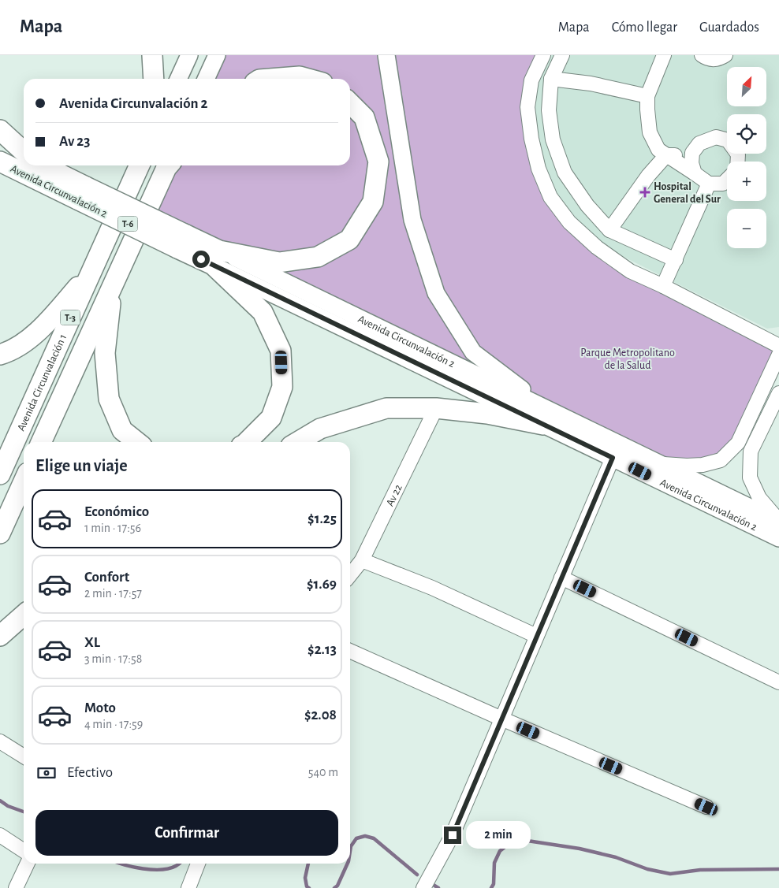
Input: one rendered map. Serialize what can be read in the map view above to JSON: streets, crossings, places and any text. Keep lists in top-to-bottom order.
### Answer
{
  "streets": {
    "highway": [
      "Avenida Circunvalación 2",
      "T-6",
      "T-3",
      "Avenida Circunvalación 1"
    ],
    "street": ["Av 22"]
  },
  "parks": ["Parque Metropolitano de la Salud"],
  "places": {
    "health": ["Hospital General del Sur"]
  },
  "north": "top right",
  "page": {
    "header": "Mapa",
    "nav": ["Mapa", "Cómo llegar", "Guardados"],
    "map_buttons": ["+", "−"],
    "banner": ["Avenida Circunvalación 2", "Av 23"],
    "heading": "Elige un viaje",
    "list": [
      {
        "name": "Económico",
        "note": "1 min · 17:56",
        "value": "$1.25"
      },
      {
        "name": "Confort",
        "note": "2 min · 17:57",
        "value": "$1.69"
      },
      {
        "name": "XL",
        "note": "3 min · 17:58",
        "value": "$2.13"
      },
      {
        "name": "Moto",
        "note": "4 min · 17:59",
        "value": "$2.08"
      }
    ],
    "pay": ["Efectivo", "540 m"],
    "buttons": "Confirmar",
    "bubble": "2 min"
  }
}
